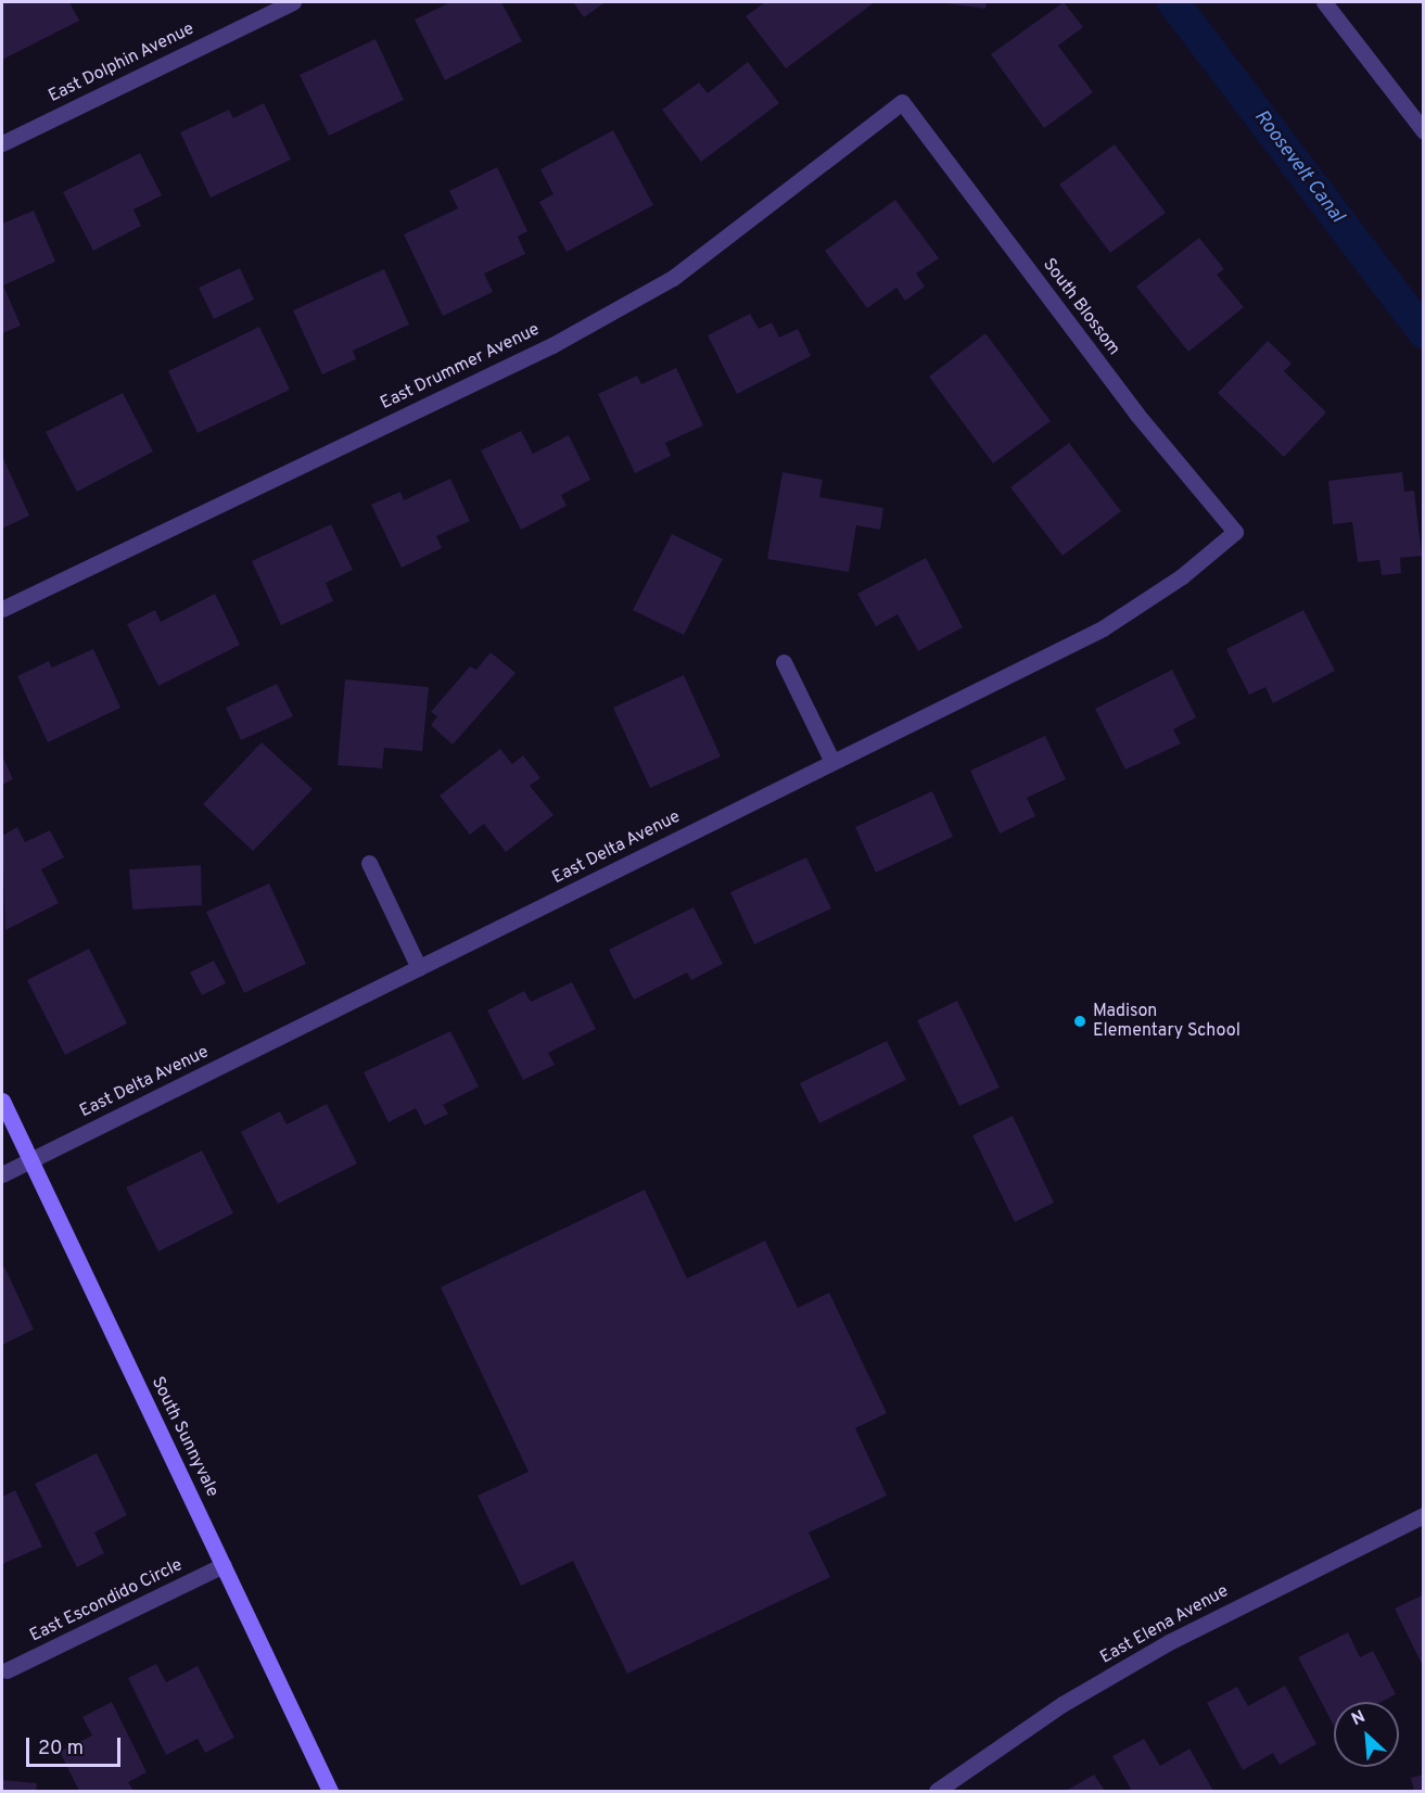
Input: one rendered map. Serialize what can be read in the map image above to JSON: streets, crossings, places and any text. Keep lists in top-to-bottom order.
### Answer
{
  "streets": {
    "street": [
      "East Dolphin Avenue",
      "South Blossom",
      "East Drummer Avenue",
      "East Delta Avenue",
      "South Sunnyvale",
      "East Escondido Circle",
      "East Elena Avenue"
    ]
  },
  "crossings": [
    ["South Blossom", "East Drummer Avenue"],
    ["South Blossom", "East Delta Avenue"],
    ["East Delta Avenue", "South Sunnyvale"],
    ["South Sunnyvale", "East Escondido Circle"]
  ],
  "water": ["Roosevelt Canal"],
  "places": ["Madison Elementary School"],
  "scale_bar": "20 m",
  "north": "top left"
}
